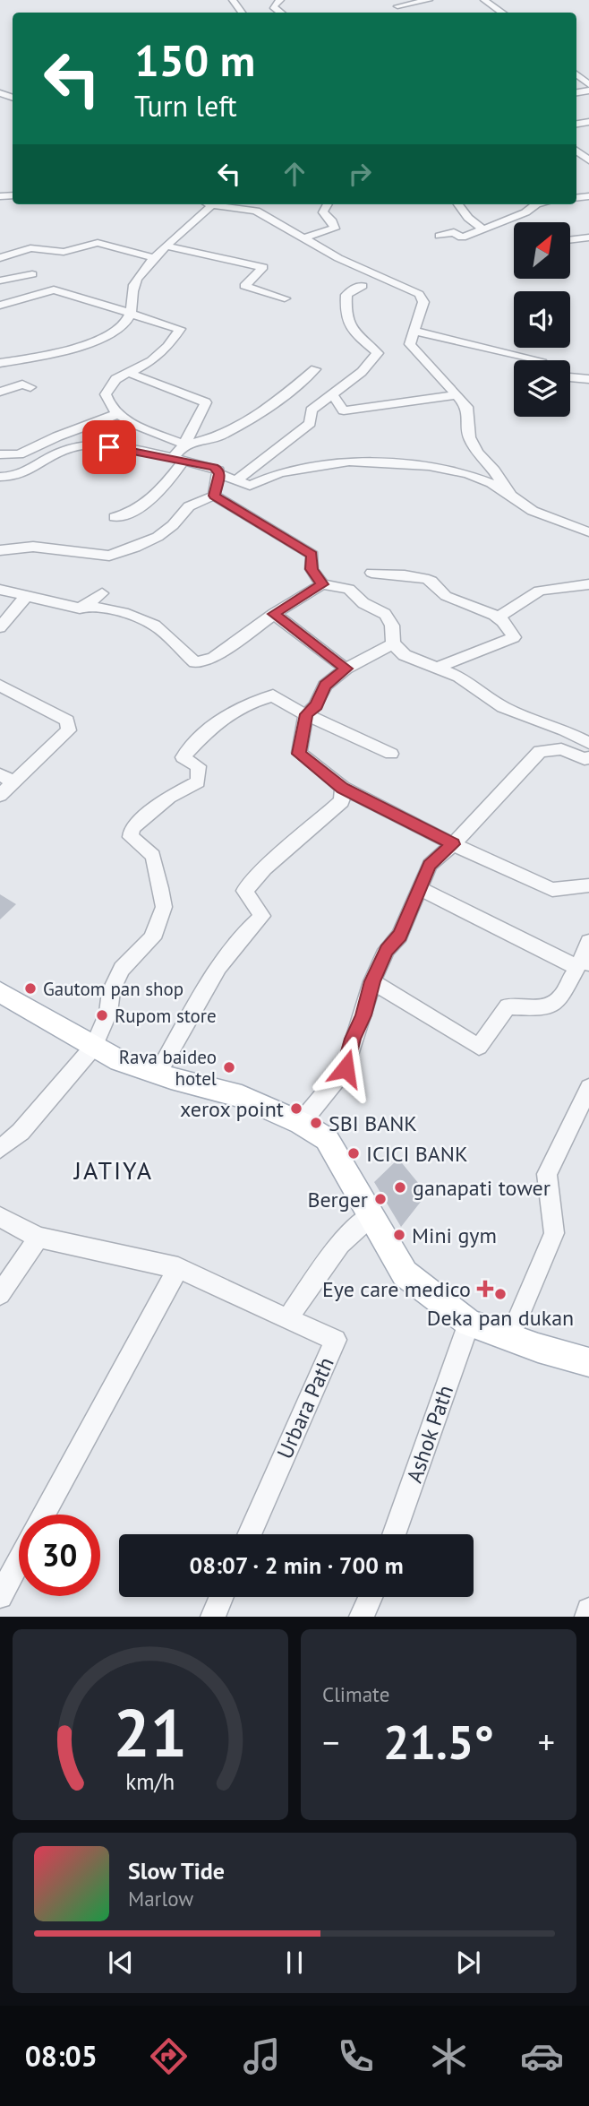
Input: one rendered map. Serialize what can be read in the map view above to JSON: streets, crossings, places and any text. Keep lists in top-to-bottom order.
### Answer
{
  "streets": {
    "street": ["Urbara Path", "Ashok Path"]
  },
  "districts": ["JATIYA"],
  "places": {
    "other": [
      "Gautom pan shop",
      "Rupom store",
      "Rava baideo hotel",
      "xerox point",
      "SBI BANK",
      "ICICI BANK",
      "ganapati tower",
      "Berger",
      "Mini gym",
      "Deka pan dukan"
    ],
    "health": ["Eye care medico"]
  },
  "north": "top right",
  "page": {
    "turn": ["150 m", "Turn left"],
    "limit": "30",
    "trip": "08:07 · 2 min · 700 m",
    "tile": "Climate",
    "heat": ["−", "21.5°", "+"],
    "song": ["Slow Tide", "Marlow"],
    "tabs": "08:05",
    "gauge": ["21", "km/h"]
  }
}
